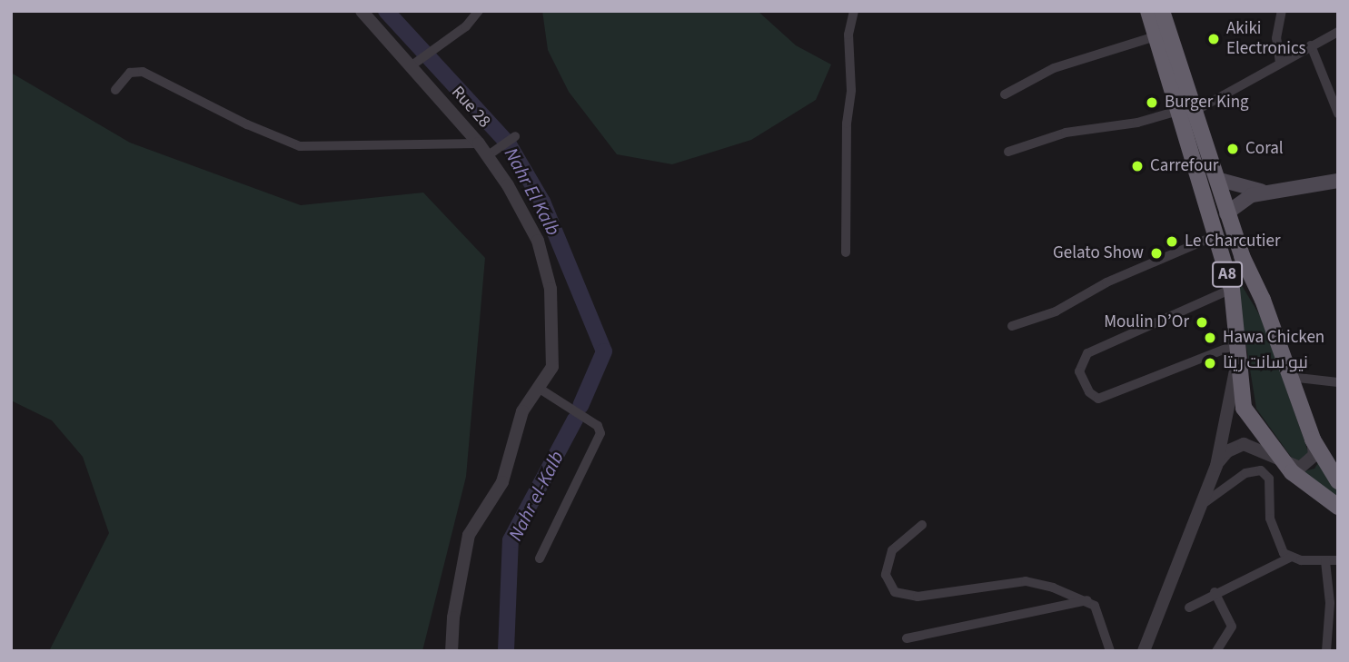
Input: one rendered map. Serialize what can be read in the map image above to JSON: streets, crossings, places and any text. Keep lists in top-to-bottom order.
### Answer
{
  "streets": {
    "highway": ["A8"],
    "street": ["Rue 28"]
  },
  "water": ["Nahr El Kalb", "Nahr el-Kalb"],
  "places": [
    "Akiki Electronics",
    "Burger King",
    "Coral",
    "Carrefour",
    "Le Charcutier",
    "Gelato Show",
    "Moulin D’Or",
    "Hawa Chicken",
    "نيو سانت ريتا"
  ]
}
